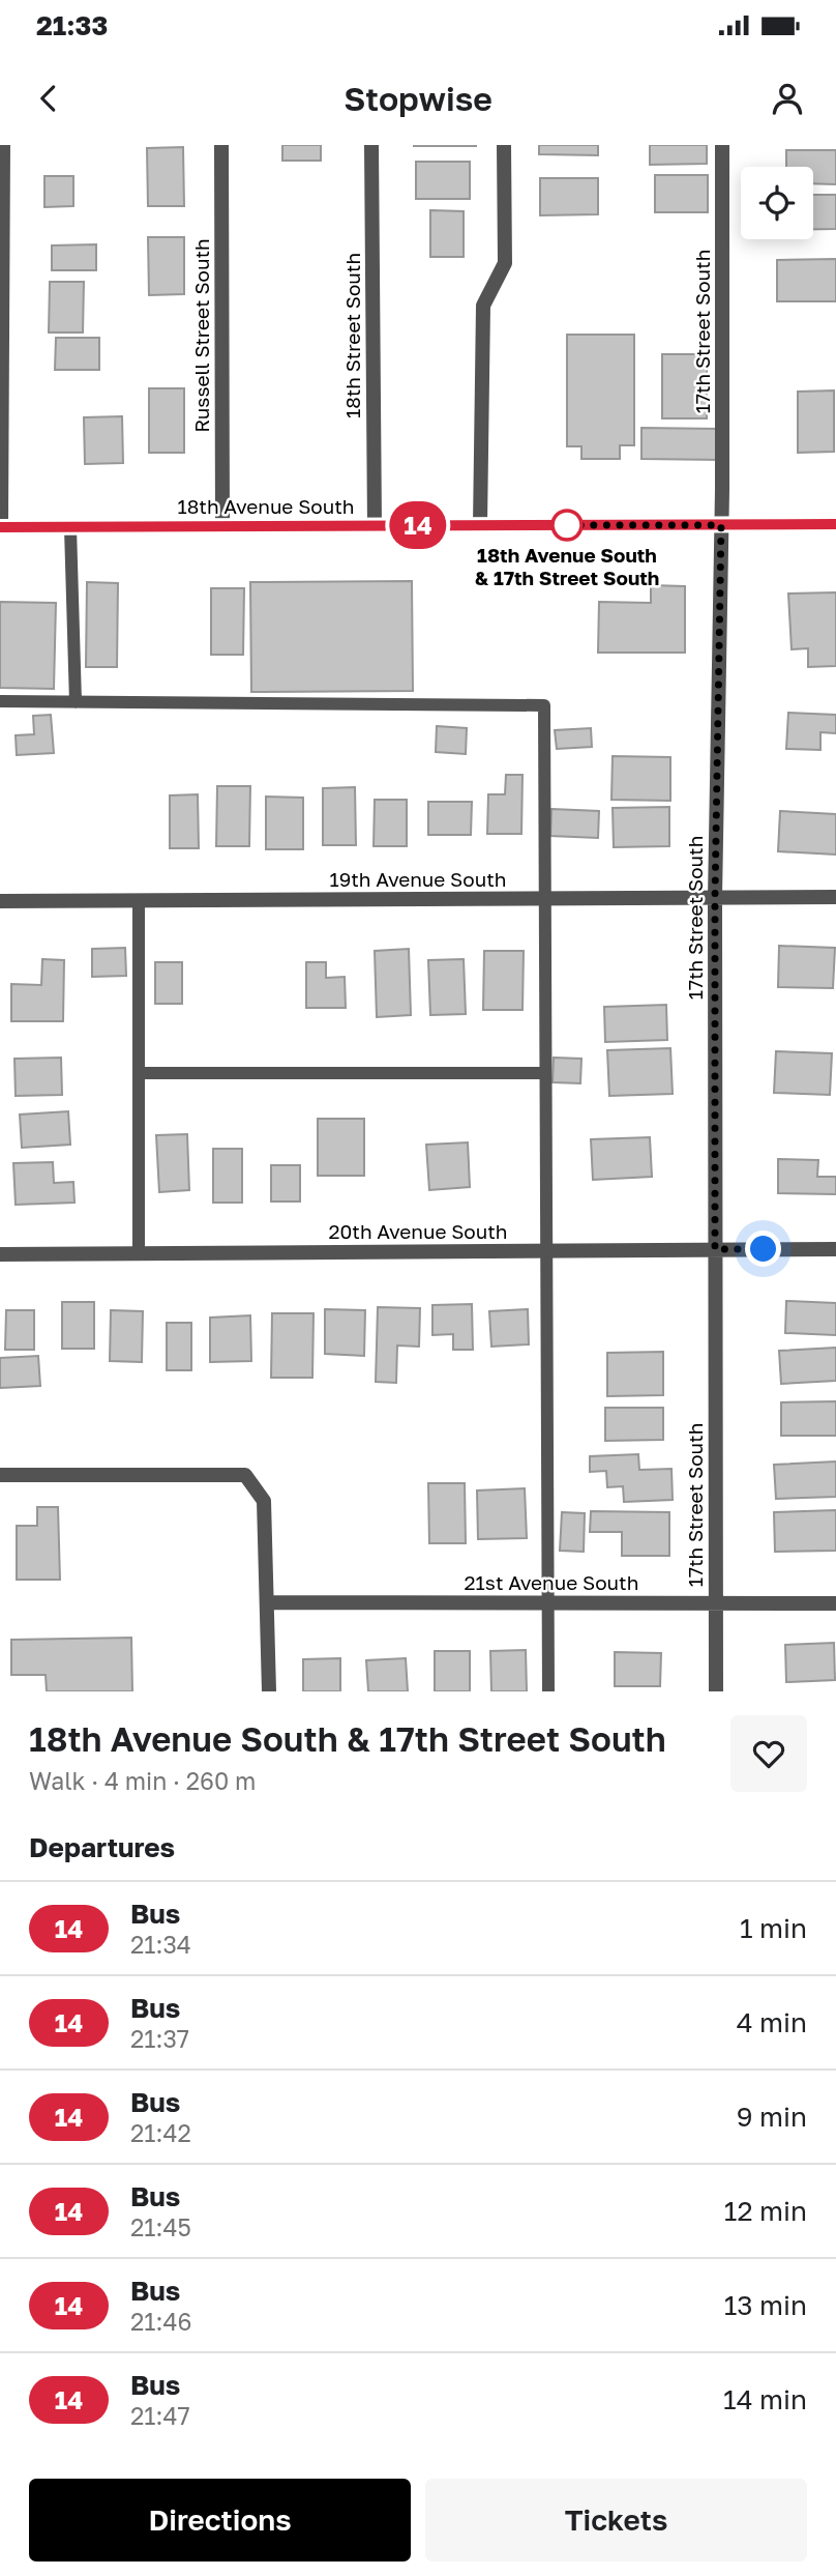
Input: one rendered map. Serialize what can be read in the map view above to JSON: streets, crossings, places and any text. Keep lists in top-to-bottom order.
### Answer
{
  "streets": {
    "street": [
      "17th Street South",
      "Russell Street South",
      "18th Street South",
      "18th Avenue South",
      "19th Avenue South",
      "20th Avenue South",
      "21st Avenue South"
    ]
  },
  "crossings": [
    ["17th Street South", "18th Avenue South"],
    ["17th Street South", "19th Avenue South"],
    ["17th Street South", "20th Avenue South"],
    ["17th Street South", "21st Avenue South"],
    ["Russell Street South", "18th Avenue South"],
    ["18th Street South", "18th Avenue South"]
  ],
  "places": ["18th Avenue South & 17th Street South"],
  "lines": ["bus line 14"],
  "page": {
    "status": "21:33",
    "header": "Stopwise",
    "on_map": "14",
    "heading": [
      ["18th Avenue South & 17th Street South", "Walk · 4 min · 260 m"],
      "Departures"
    ],
    "list": [
      {
        "mark": "14",
        "name": "Bus",
        "note": "21:34",
        "value": "1 min"
      },
      {
        "mark": "14",
        "name": "Bus",
        "note": "21:37",
        "value": "4 min"
      },
      {
        "mark": "14",
        "name": "Bus",
        "note": "21:42",
        "value": "9 min"
      },
      {
        "mark": "14",
        "name": "Bus",
        "note": "21:45",
        "value": "12 min"
      },
      {
        "mark": "14",
        "name": "Bus",
        "note": "21:46",
        "value": "13 min"
      },
      {
        "mark": "14",
        "name": "Bus",
        "note": "21:47",
        "value": "14 min"
      }
    ],
    "buttons": ["Directions", "Tickets"]
  }
}
